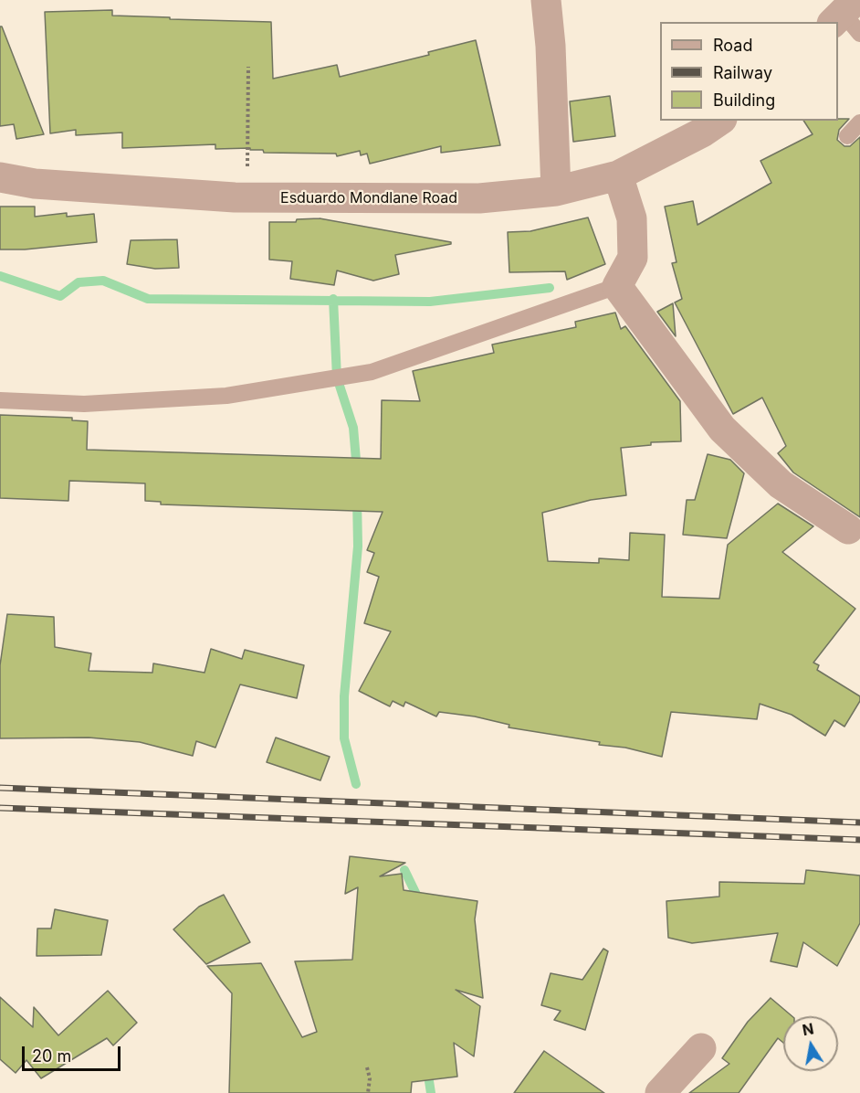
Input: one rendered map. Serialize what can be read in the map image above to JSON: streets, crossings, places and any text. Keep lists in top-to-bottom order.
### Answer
{
  "streets": {
    "street": ["Esduardo Mondlane Road"]
  },
  "legend": ["Road", "Railway", "Building"],
  "scale_bar": "20 m",
  "north": "top"
}
